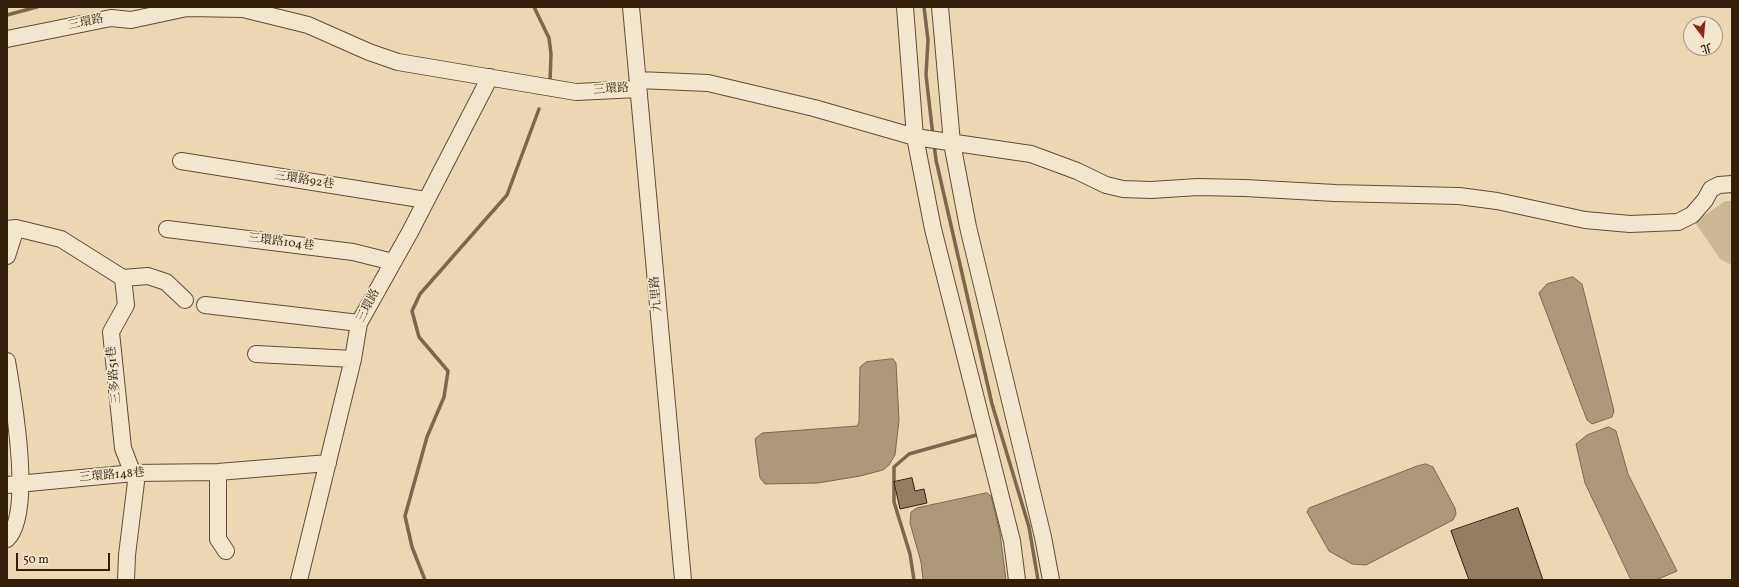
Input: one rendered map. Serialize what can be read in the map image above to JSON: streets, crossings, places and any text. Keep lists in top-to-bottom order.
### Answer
{
  "streets": {
    "street": [
      "三環路",
      "三環路92巷",
      "三環路104巷",
      "九里路",
      "三多路51巷",
      "三環路148巷"
    ]
  },
  "crossings": [
    ["三環路", "三環路92巷"],
    ["三環路", "三環路104巷"],
    ["三環路", "九里路"],
    ["三環路", "三環路148巷"],
    ["三多路51巷", "三環路148巷"]
  ],
  "scale_bar": "50 m",
  "north": "bottom"
}
